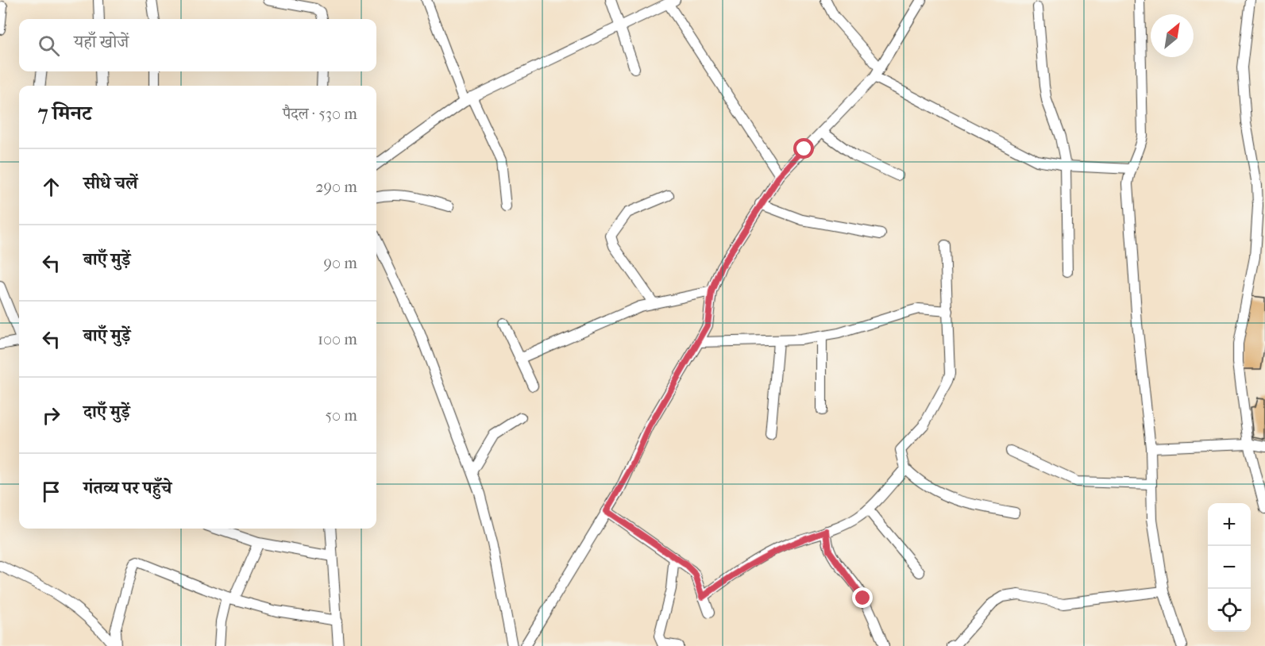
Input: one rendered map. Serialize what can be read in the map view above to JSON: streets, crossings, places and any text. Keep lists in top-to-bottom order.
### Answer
{
  "north": "top right",
  "page": {
    "search": "यहाँ खोजें",
    "heading": ["7 मिनट", "पैदल · 530 m"],
    "list": [
      ["सीधे चलें", "290 m"],
      ["बाएँ मुड़ें", "90 m"],
      ["बाएँ मुड़ें", "100 m"],
      ["दाएँ मुड़ें", "50 m"],
      "गंतव्य पर पहुँचे"
    ],
    "map_buttons": ["+", "−"]
  }
}
